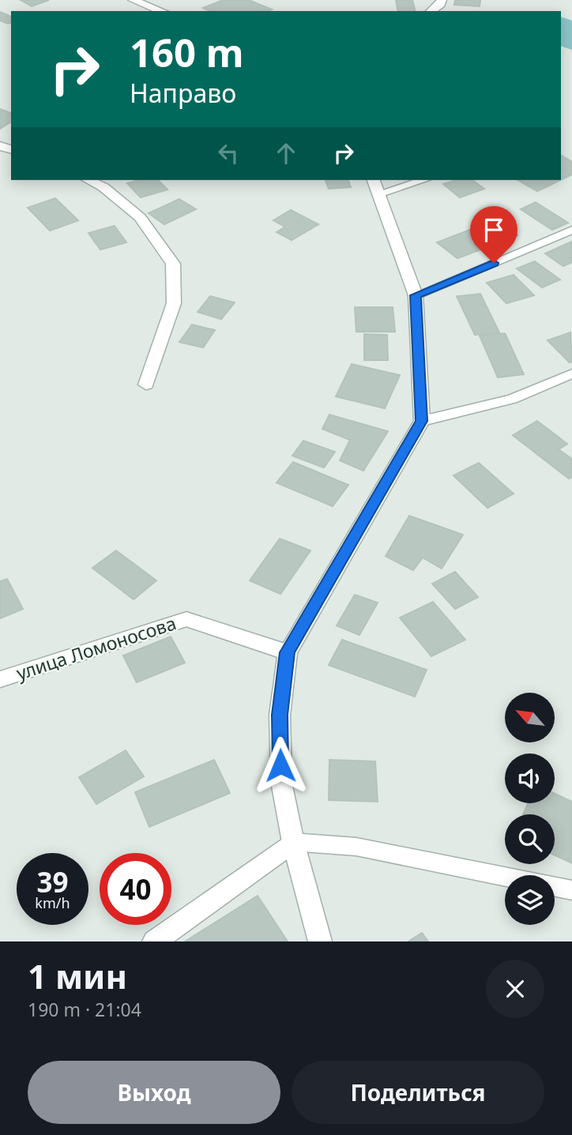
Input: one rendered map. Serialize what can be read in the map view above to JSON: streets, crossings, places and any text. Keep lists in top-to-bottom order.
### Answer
{
  "streets": {
    "street": ["улица Ломоносова"]
  },
  "north": "top left",
  "page": {
    "turn": ["160 m", "Направо"],
    "speed": "39 km/h",
    "limit": "40",
    "heading": ["1 мин", "190 m · 21:04"],
    "buttons": ["Выход", "Поделиться"]
  }
}
